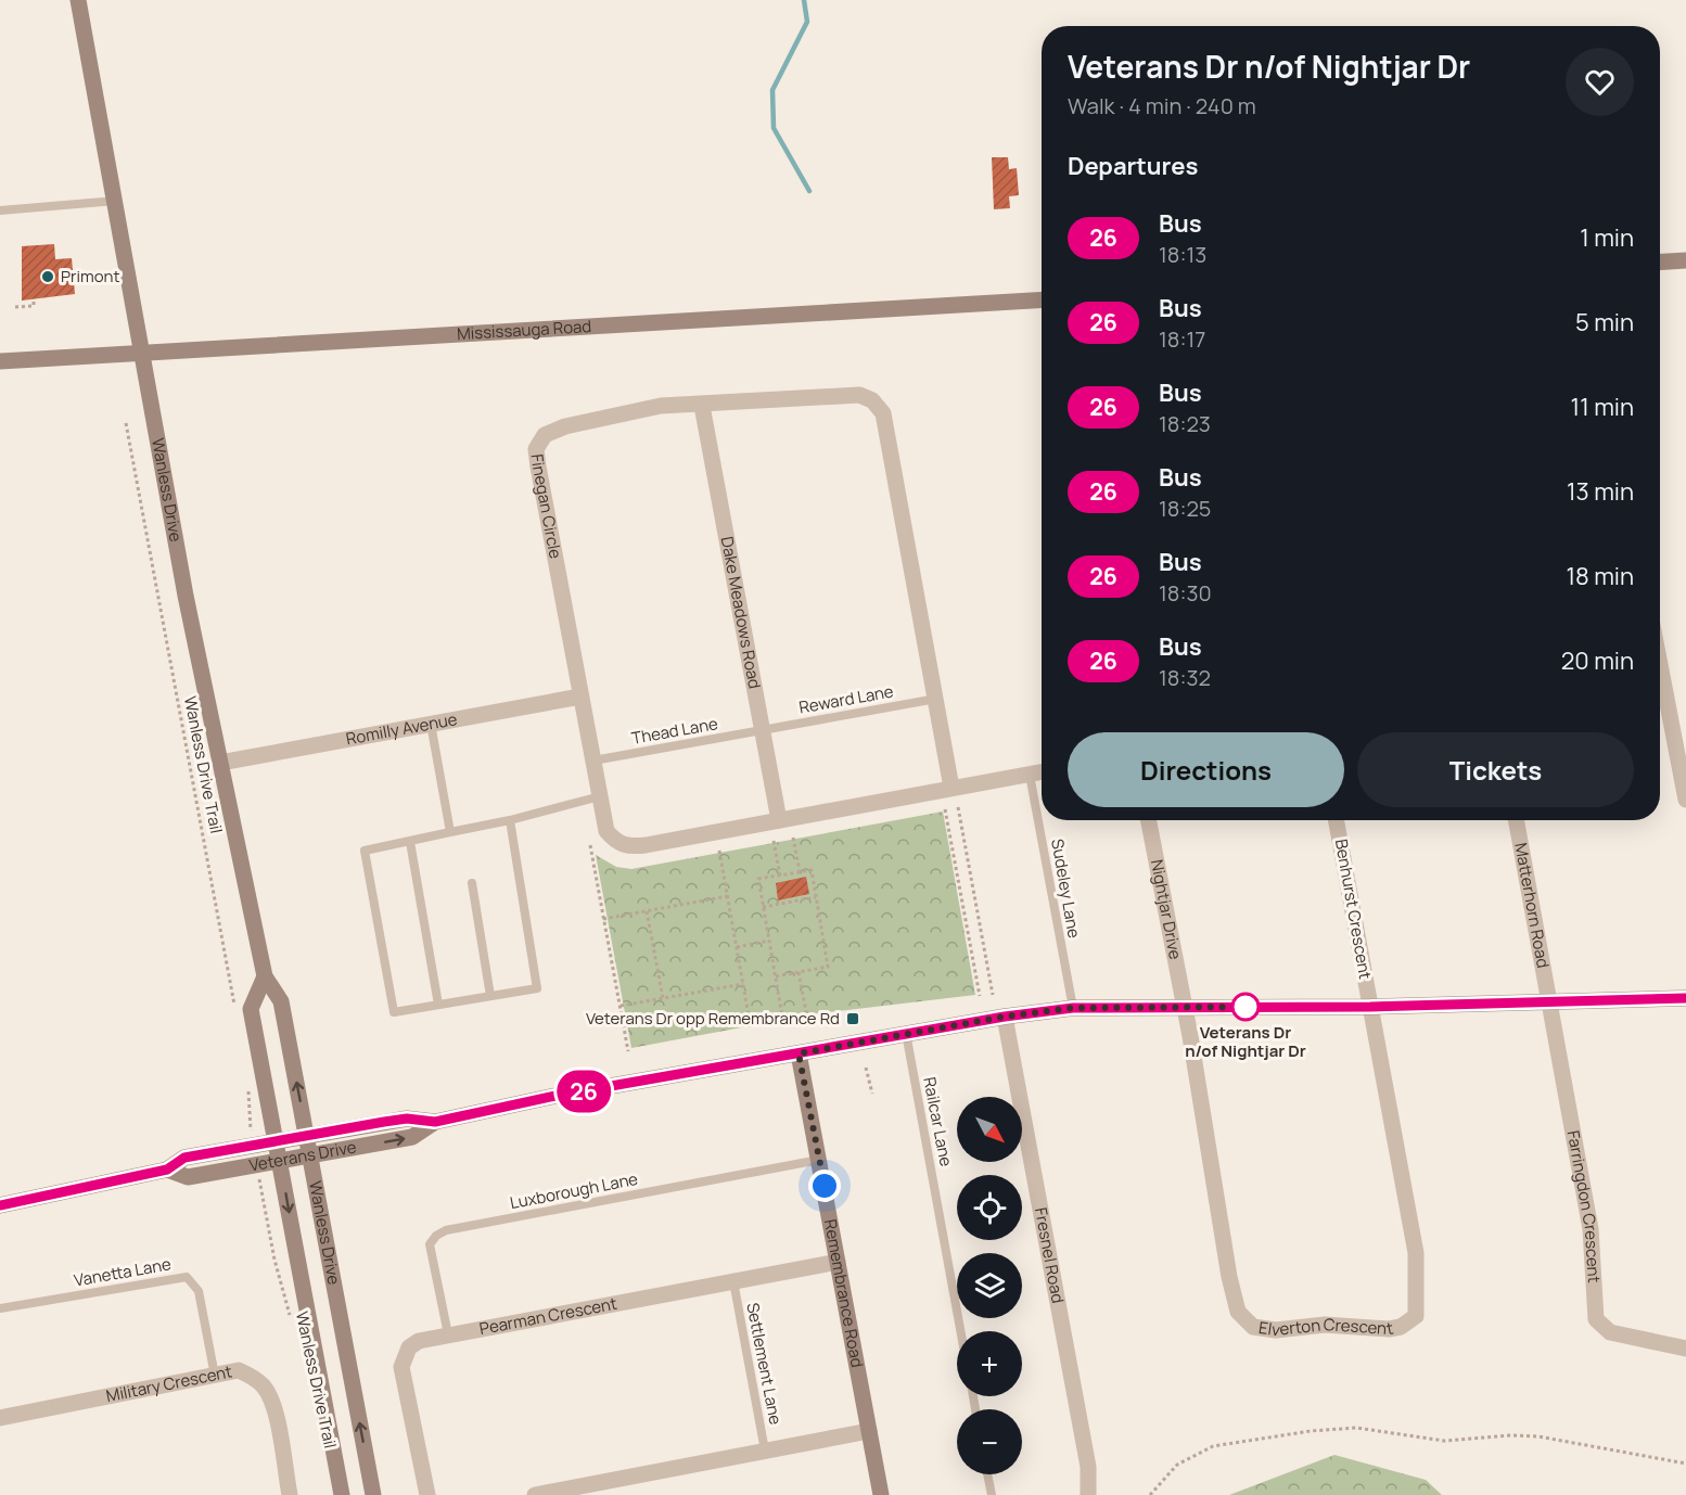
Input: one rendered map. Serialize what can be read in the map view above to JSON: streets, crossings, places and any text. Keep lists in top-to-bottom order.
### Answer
{
  "streets": {
    "street": [
      "Mississauga Road",
      "Wanless Drive",
      "Finegan Circle",
      "Dake Meadows Road",
      "Romilly Avenue",
      "Matterhorn Road",
      "Nightjar Drive",
      "Benhurst Crescent",
      "Veterans Drive",
      "Farringdon Crescent",
      "Fresnel Road",
      "Remembrance Road",
      "Pearman Crescent",
      "Elverton Crescent",
      "Military Crescent"
    ],
    "lane": [
      "Reward Lane",
      "Thead Lane",
      "Sudeley Lane",
      "Railcar Lane",
      "Luxborough Lane",
      "Vanetta Lane",
      "Settlement Lane"
    ],
    "path": ["Wanless Drive Trail"]
  },
  "crossings": [
    ["Mississauga Road", "Wanless Drive"],
    ["Wanless Drive", "Romilly Avenue"],
    ["Wanless Drive", "Veterans Drive"],
    ["Finegan Circle", "Dake Meadows Road"],
    ["Finegan Circle", "Reward Lane"],
    ["Finegan Circle", "Romilly Avenue"],
    ["Finegan Circle", "Thead Lane"],
    ["Finegan Circle", "Sudeley Lane"],
    ["Dake Meadows Road", "Reward Lane"],
    ["Dake Meadows Road", "Thead Lane"],
    ["Reward Lane", "Thead Lane"],
    ["Sudeley Lane", "Veterans Drive"],
    ["Matterhorn Road", "Veterans Drive"],
    ["Matterhorn Road", "Farringdon Crescent"],
    ["Nightjar Drive", "Veterans Drive"],
    ["Nightjar Drive", "Elverton Crescent"],
    ["Benhurst Crescent", "Veterans Drive"],
    ["Benhurst Crescent", "Elverton Crescent"],
    ["Railcar Lane", "Veterans Drive"],
    ["Veterans Drive", "Farringdon Crescent"],
    ["Veterans Drive", "Fresnel Road"],
    ["Veterans Drive", "Remembrance Road"],
    ["Veterans Drive", "Elverton Crescent"],
    ["Luxborough Lane", "Remembrance Road"],
    ["Luxborough Lane", "Pearman Crescent"],
    ["Vanetta Lane", "Military Crescent"],
    ["Remembrance Road", "Pearman Crescent"],
    ["Pearman Crescent", "Settlement Lane"]
  ],
  "places": {
    "other": ["Primont", "Veterans Dr n/of Nightjar Dr"],
    "transit": ["Veterans Dr opp Remembrance Rd"]
  },
  "lines": ["bus line 26"],
  "north": "bottom right",
  "page": {
    "on_map": "26",
    "heading": [
      ["Veterans Dr n/of Nightjar Dr", "Walk · 4 min · 240 m"],
      "Departures"
    ],
    "list": [
      {
        "mark": "26",
        "name": "Bus",
        "note": "18:13",
        "value": "1 min"
      },
      {
        "mark": "26",
        "name": "Bus",
        "note": "18:17",
        "value": "5 min"
      },
      {
        "mark": "26",
        "name": "Bus",
        "note": "18:23",
        "value": "11 min"
      },
      {
        "mark": "26",
        "name": "Bus",
        "note": "18:25",
        "value": "13 min"
      },
      {
        "mark": "26",
        "name": "Bus",
        "note": "18:30",
        "value": "18 min"
      },
      {
        "mark": "26",
        "name": "Bus",
        "note": "18:32",
        "value": "20 min"
      }
    ],
    "buttons": ["Directions", "Tickets"],
    "map_buttons": ["+", "−"]
  }
}
